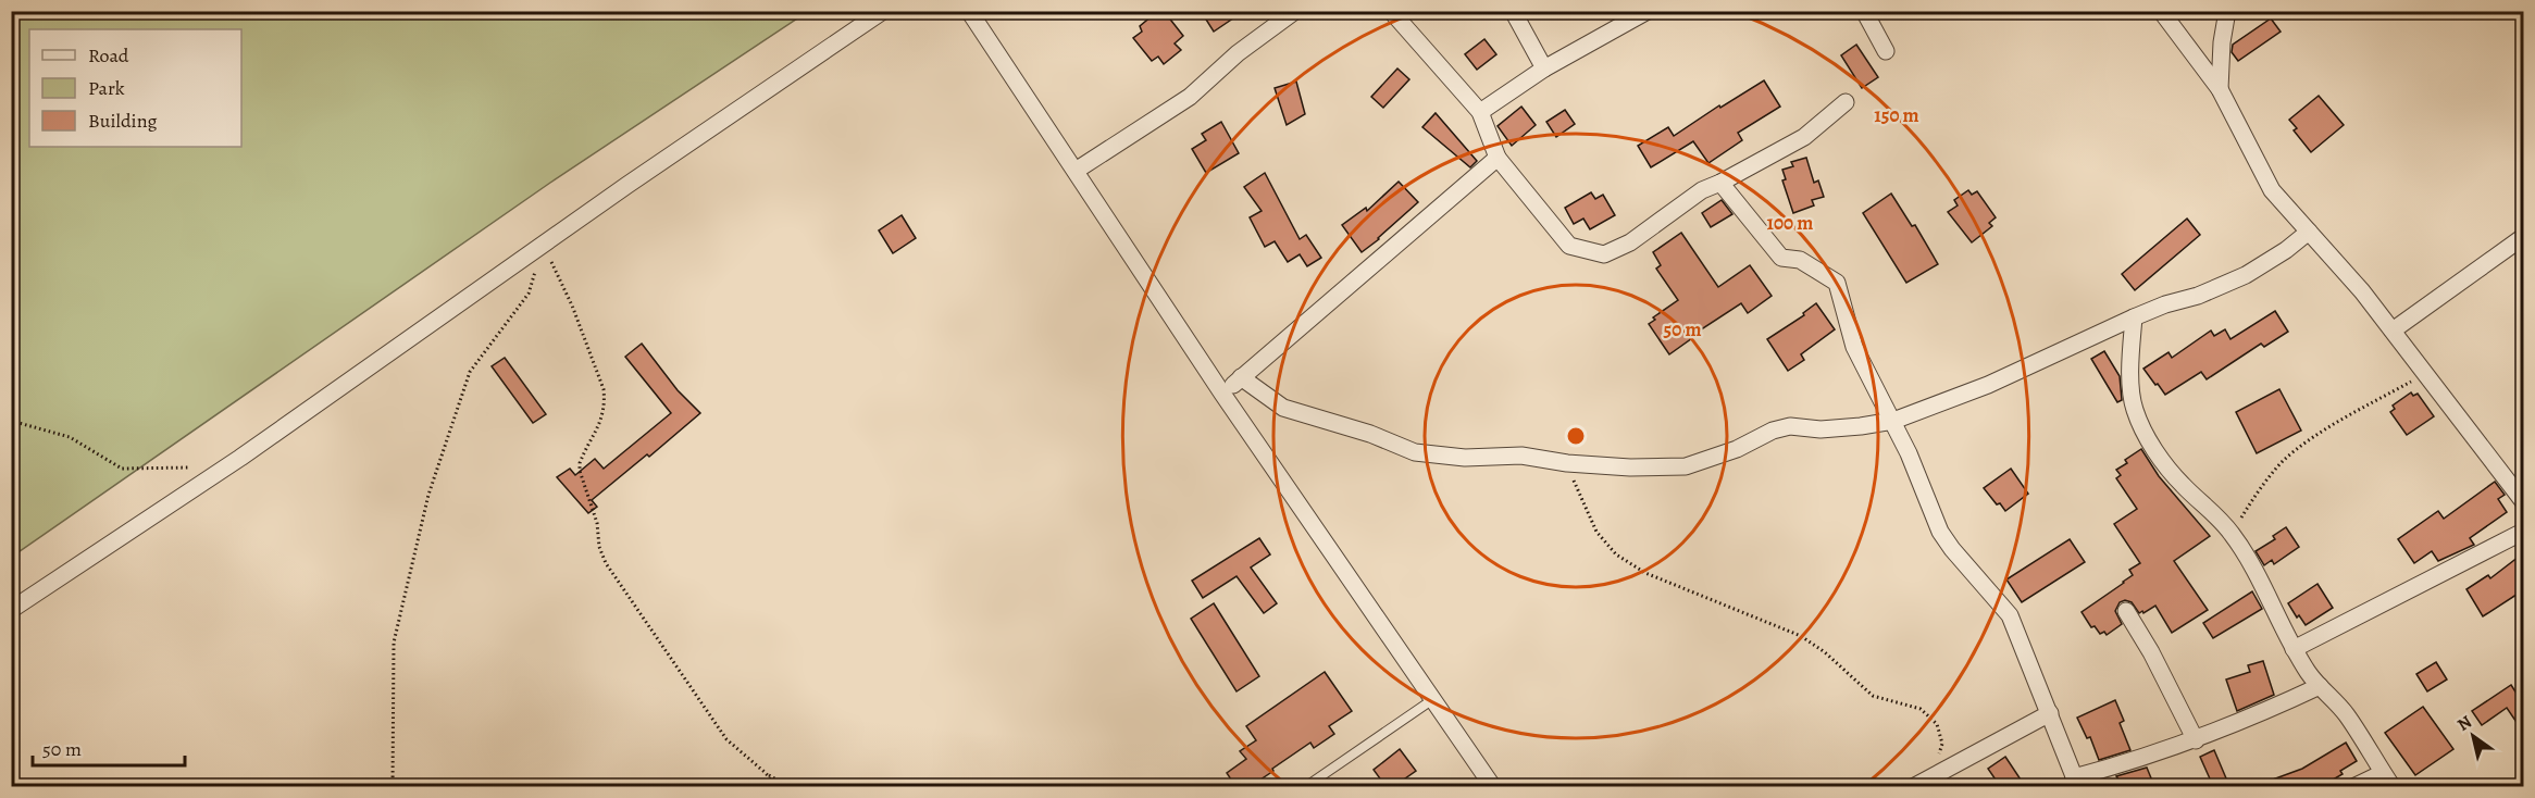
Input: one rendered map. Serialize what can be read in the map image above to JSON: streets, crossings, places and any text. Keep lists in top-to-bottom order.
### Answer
{
  "legend": ["Road", "Park", "Building"],
  "scale_bar": "50 m",
  "north": "top left",
  "rings": ["150 m", "100 m", "50 m"]
}
